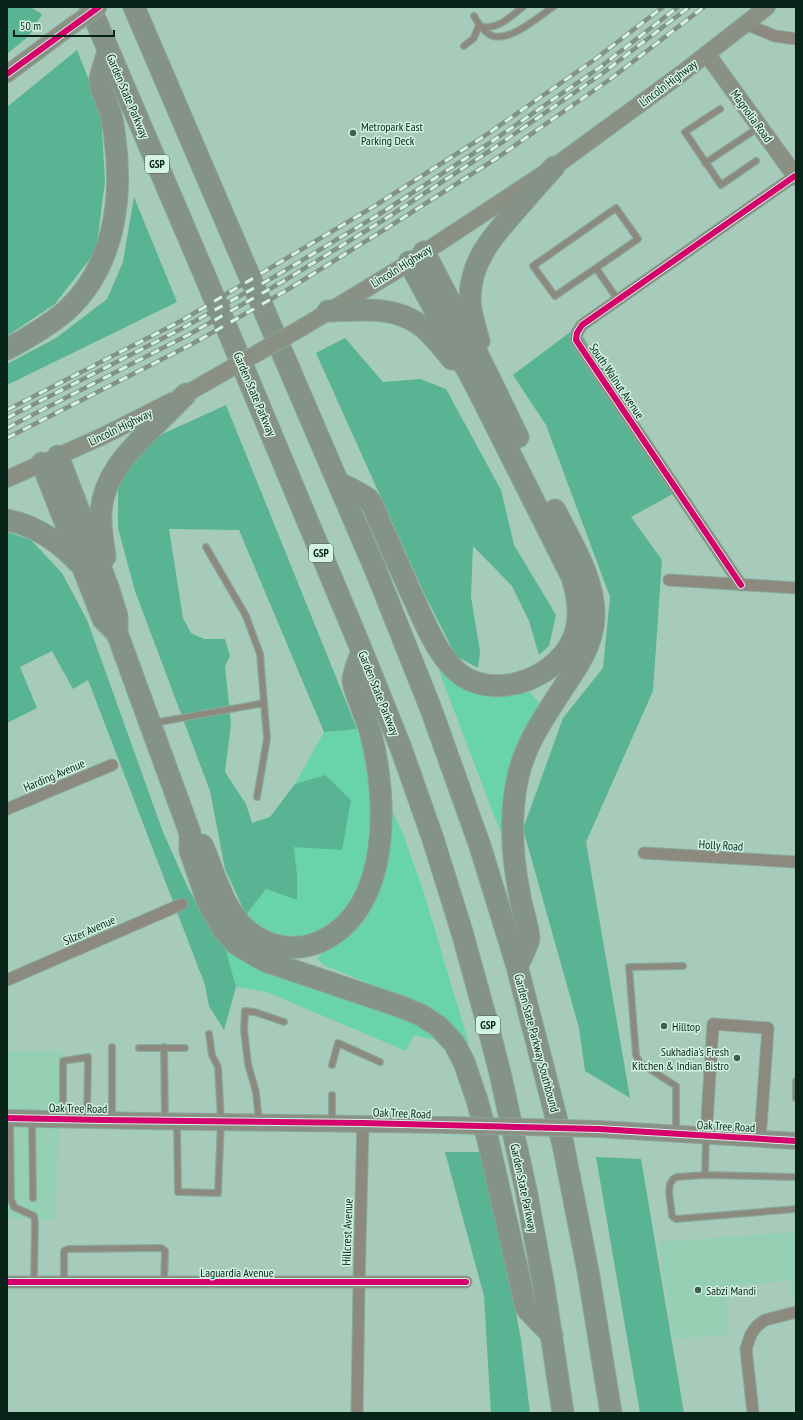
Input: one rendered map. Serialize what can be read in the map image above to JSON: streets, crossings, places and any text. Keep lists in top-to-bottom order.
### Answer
{
  "streets": {
    "highway": ["Garden State Parkway", "GSP", "Garden State Parkway Southbound"],
    "street": [
      "Lincoln Highway",
      "Magnolia Road",
      "South Walnut Avenue",
      "Harding Avenue",
      "Holly Road",
      "Silzer Avenue",
      "Oak Tree Road",
      "Hillcrest Avenue",
      "Laguardia Avenue"
    ]
  },
  "crossings": [
    ["Lincoln Highway", "Magnolia Road"],
    ["Magnolia Road", "South Walnut Avenue"],
    ["Oak Tree Road", "Hillcrest Avenue"],
    ["Hillcrest Avenue", "Laguardia Avenue"]
  ],
  "places": [
    "Metropark East Parking Deck",
    "Hilltop",
    "Sukhadia's Fresh Kitchen & Indian Bistro",
    "Sabzi Mandi"
  ],
  "scale_bar": "50 m"
}
